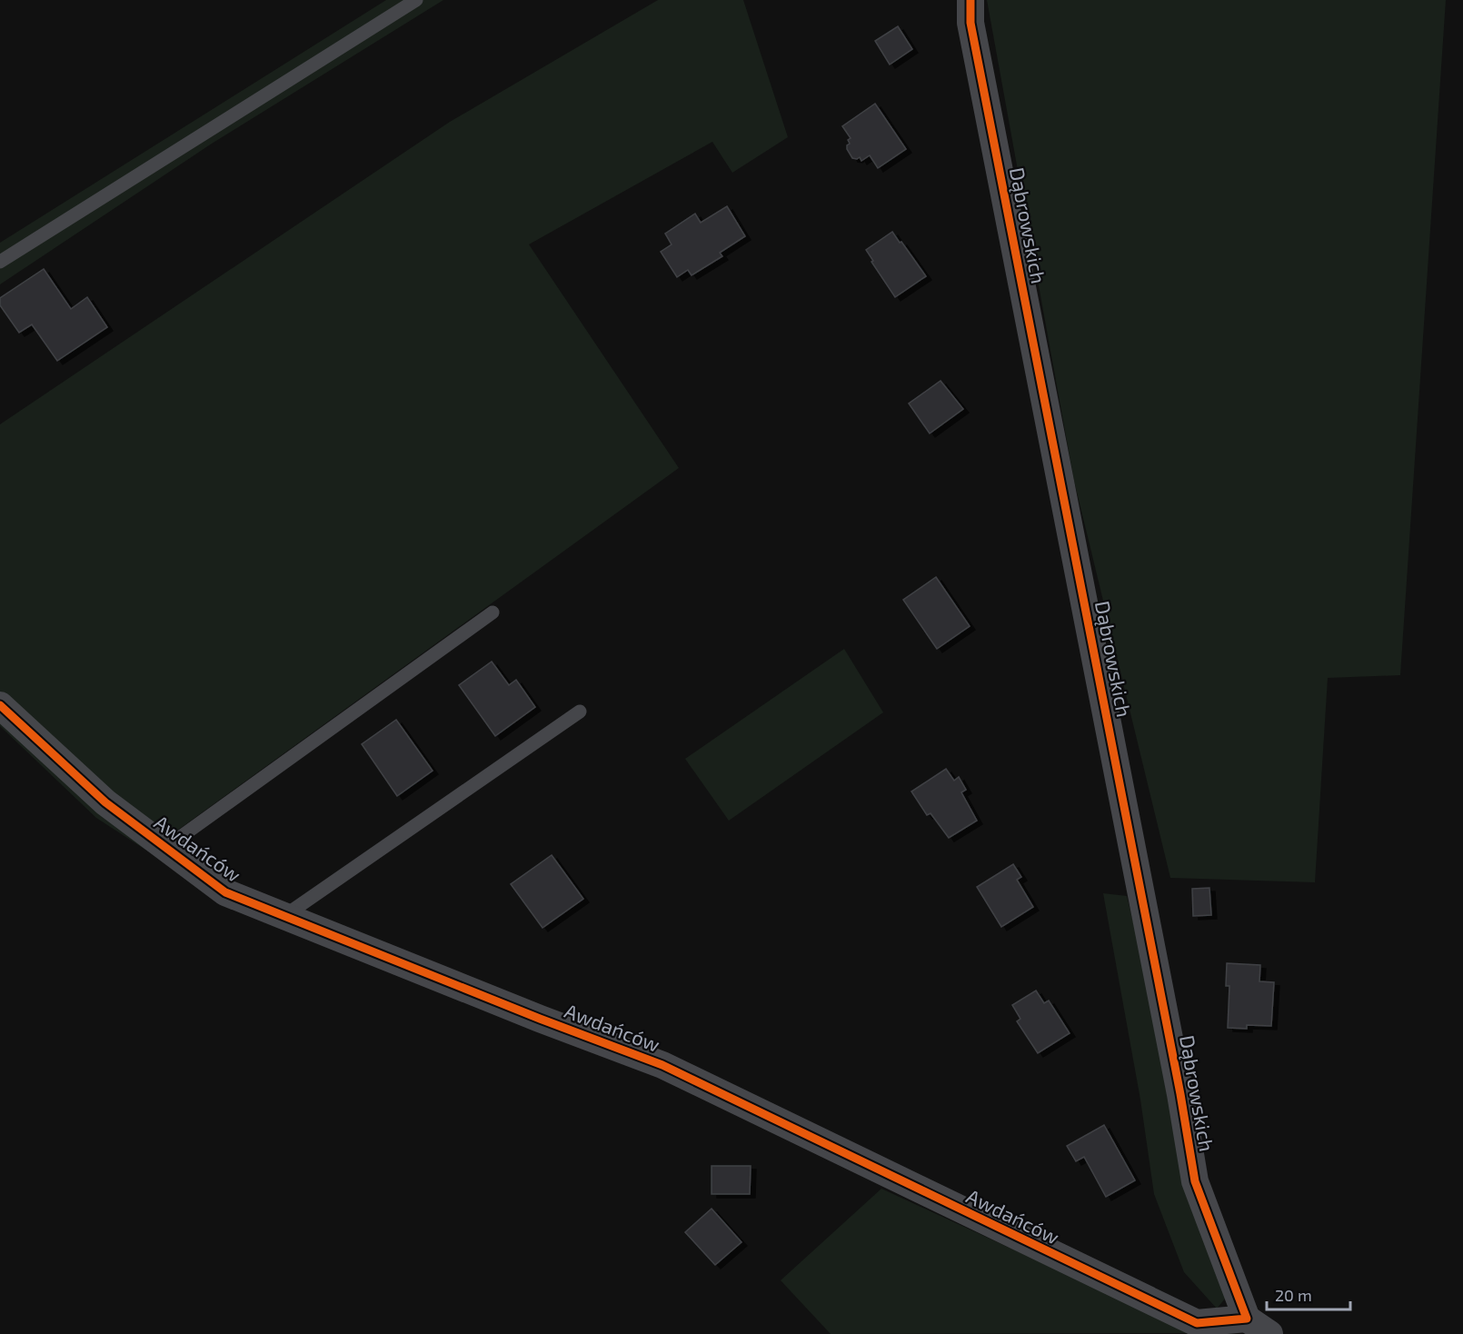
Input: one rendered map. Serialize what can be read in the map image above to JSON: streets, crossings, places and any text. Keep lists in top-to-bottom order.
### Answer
{
  "streets": {
    "street": ["Dąbrowskich", "Awdańców"]
  },
  "crossings": [
    ["Dąbrowskich", "Awdańców"]
  ],
  "scale_bar": "20 m"
}
